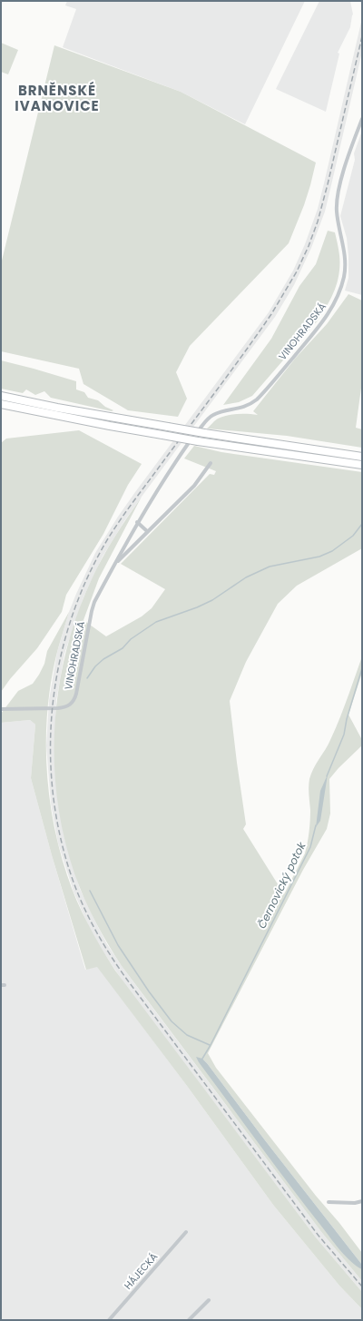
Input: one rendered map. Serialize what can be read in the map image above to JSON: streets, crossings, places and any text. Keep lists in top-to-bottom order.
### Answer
{
  "streets": {
    "street": ["VINOHRADSKÁ", "HÁJECKÁ"]
  },
  "districts": ["BRNĚNSKÉ IVANOVICE"],
  "water": ["Černovický potok"]
}
